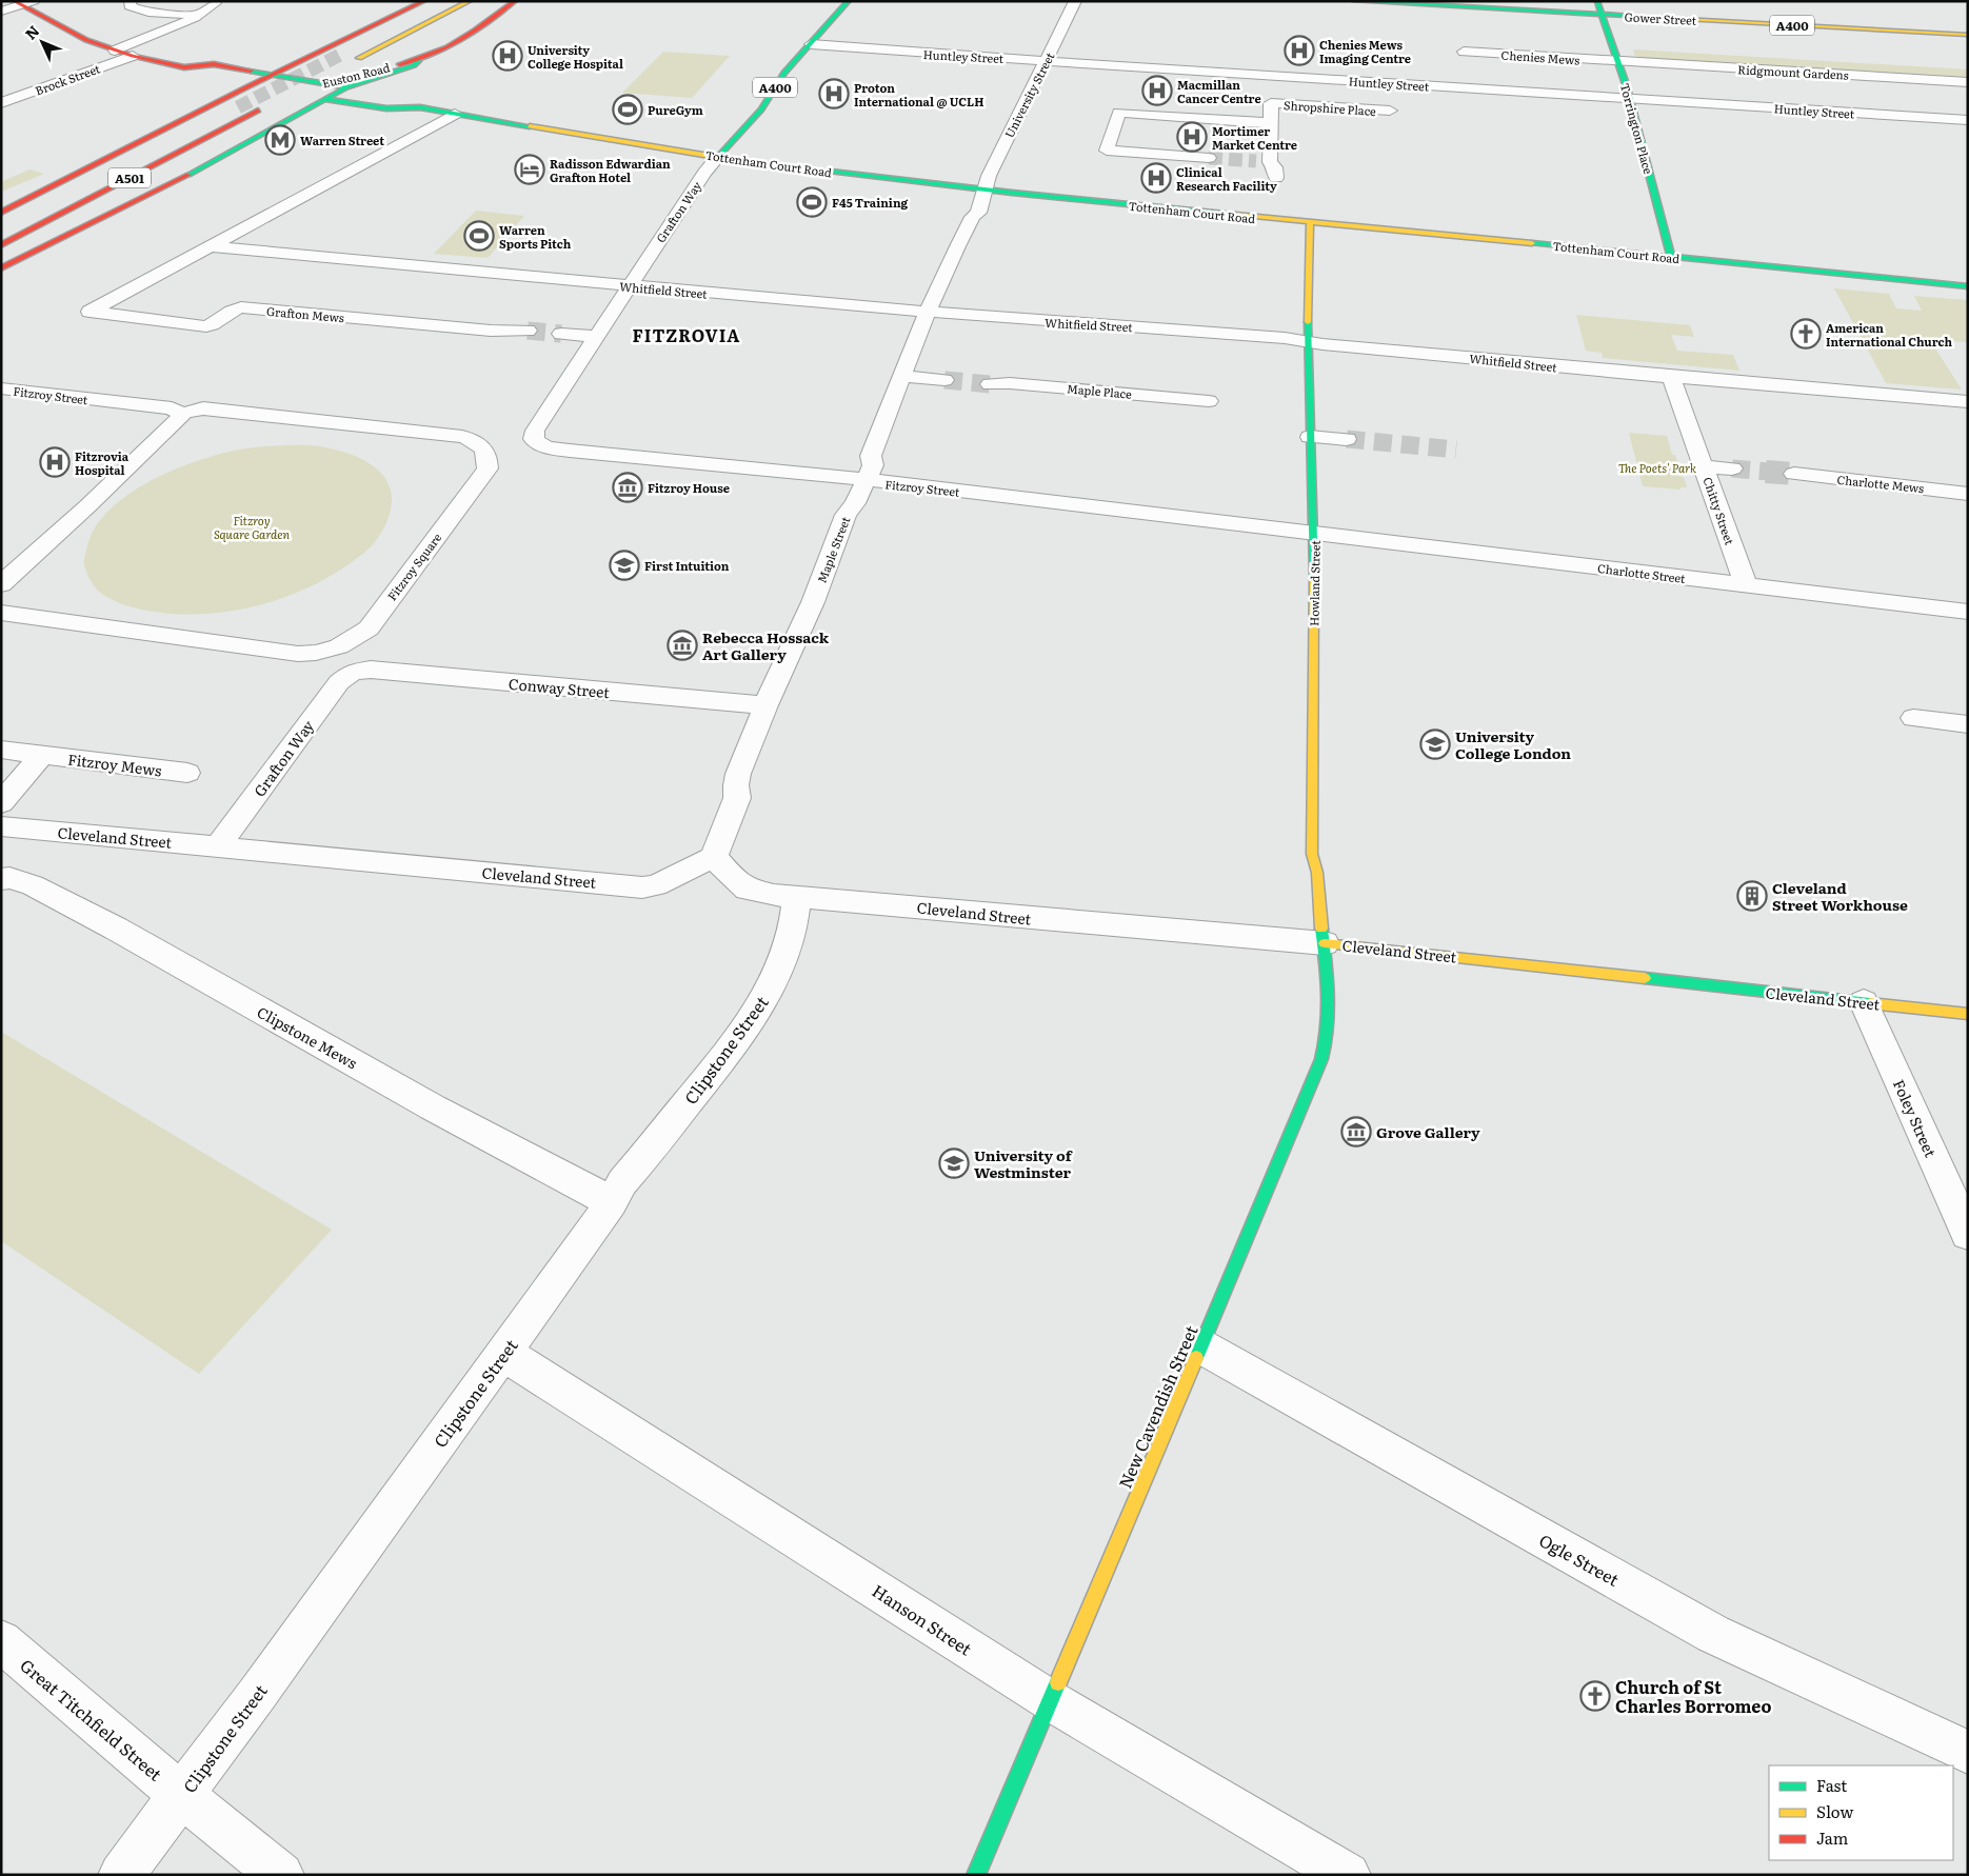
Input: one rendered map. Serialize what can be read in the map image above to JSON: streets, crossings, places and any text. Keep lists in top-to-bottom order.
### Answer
{
  "streets": {
    "main road": [
      "Gower Street",
      "A400",
      "Euston Road",
      "Torrington Place",
      "Tottenham Court Road",
      "A501",
      "Grafton Way",
      "Howland Street",
      "Cleveland Street",
      "New Cavendish Street"
    ],
    "street": [
      "Huntley Street",
      "Chenies Mews",
      "Ridgmount Gardens",
      "Brock Street",
      "University Street",
      "Shropshire Place",
      "Whitfield Street",
      "Grafton Mews",
      "Maple Place",
      "Fitzroy Street",
      "Charlotte Mews",
      "Chitty Street",
      "Maple Street",
      "Fitzroy Square",
      "Charlotte Street",
      "Conway Street",
      "Fitzroy Mews",
      "Clipstone Mews",
      "Clipstone Street",
      "Foley Street",
      "Ogle Street",
      "Hanson Street",
      "Great Titchfield Street"
    ]
  },
  "crossings": [
    ["Gower Street", "Torrington Place"],
    ["Huntley Street", "University Street"],
    ["Huntley Street", "Torrington Place"],
    ["Huntley Street", "Grafton Way"],
    ["Chenies Mews", "Ridgmount Gardens"],
    ["Chenies Mews", "Torrington Place"],
    ["Ridgmount Gardens", "Torrington Place"],
    ["Euston Road", "Tottenham Court Road"],
    ["Euston Road", "A501"],
    ["University Street", "Tottenham Court Road"],
    ["University Street", "Maple Street"],
    ["Torrington Place", "Tottenham Court Road"],
    ["Tottenham Court Road", "A501"],
    ["Tottenham Court Road", "Grafton Way"],
    ["Tottenham Court Road", "Maple Street"],
    ["Tottenham Court Road", "Howland Street"],
    ["Grafton Way", "Whitfield Street"],
    ["Grafton Way", "Fitzroy Street"],
    ["Grafton Way", "Conway Street"],
    ["Grafton Way", "Cleveland Street"],
    ["Whitfield Street", "Grafton Mews"],
    ["Whitfield Street", "Chitty Street"],
    ["Whitfield Street", "Maple Street"],
    ["Whitfield Street", "Howland Street"],
    ["Fitzroy Street", "Maple Street"],
    ["Fitzroy Street", "Fitzroy Square"],
    ["Fitzroy Street", "Charlotte Street"],
    ["Fitzroy Street", "Howland Street"],
    ["Chitty Street", "Charlotte Street"],
    ["Maple Street", "Conway Street"],
    ["Maple Street", "Cleveland Street"],
    ["Charlotte Street", "Howland Street"],
    ["Howland Street", "Cleveland Street"],
    ["Howland Street", "New Cavendish Street"],
    ["Cleveland Street", "Clipstone Street"],
    ["Cleveland Street", "Foley Street"],
    ["Cleveland Street", "New Cavendish Street"],
    ["Clipstone Mews", "Clipstone Street"],
    ["Clipstone Street", "Hanson Street"],
    ["Clipstone Street", "Great Titchfield Street"],
    ["New Cavendish Street", "Ogle Street"],
    ["New Cavendish Street", "Hanson Street"]
  ],
  "districts": ["FITZROVIA"],
  "parks": ["The Poets' Park", "Fitzroy Square Garden"],
  "places": {
    "hospital": [
      "Chenies Mews Imaging Centre",
      "University College Hospital",
      "Macmillan Cancer Centre",
      "Proton International @ UCLH",
      "Mortimer Market Centre",
      "Clinical Research Facility",
      "Fitzrovia Hospital"
    ],
    "sports": ["PureGym", "F45 Training", "Warren Sports Pitch"],
    "metro station": ["Warren Street"],
    "hotel": ["Radisson Edwardian Grafton Hotel"],
    "church": ["American International Church", "Church of St Charles Borromeo"],
    "museum": ["Fitzroy House", "Rebecca Hossack Art Gallery", "Grove Gallery"],
    "school or university": ["First Intuition", "University College London", "University of Westminster"],
    "building": ["Cleveland Street Workhouse"]
  },
  "legend": ["Fast", "Slow", "Jam"],
  "north": "top left"
}
